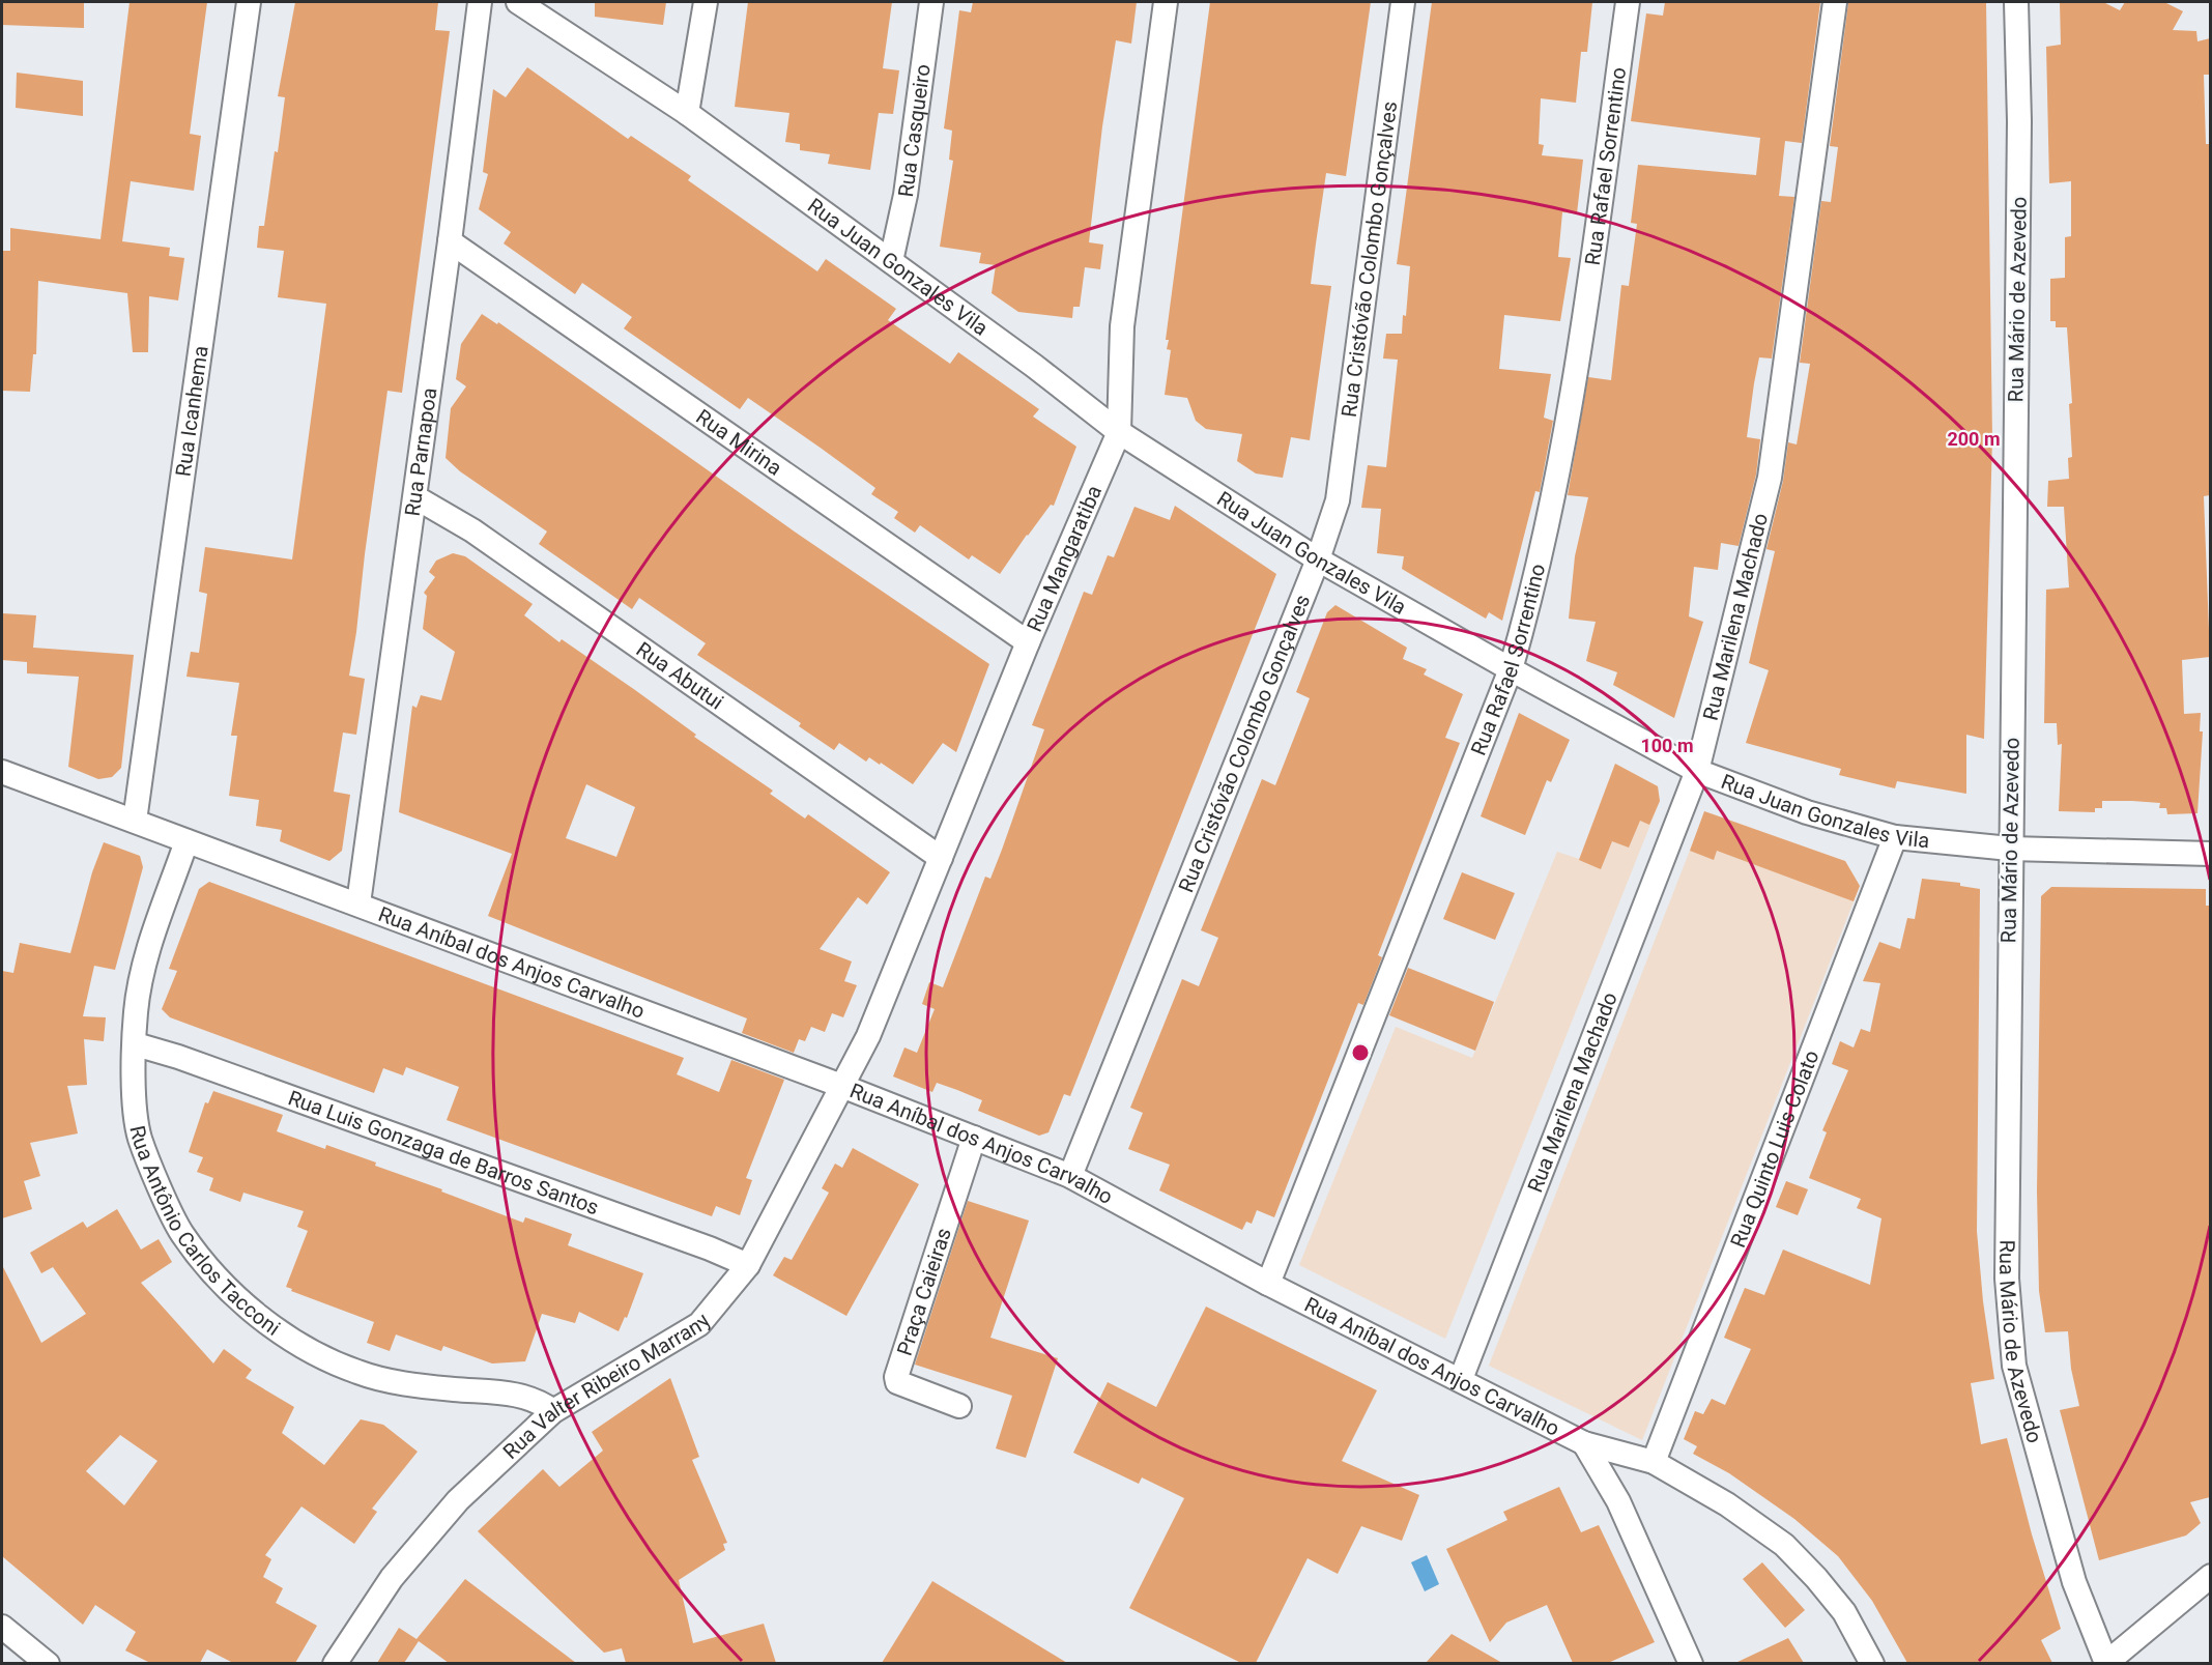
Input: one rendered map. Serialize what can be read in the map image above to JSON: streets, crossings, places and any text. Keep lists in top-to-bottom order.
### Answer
{
  "streets": {
    "street": [
      "Rua Casqueiro",
      "Rua Rafael Sorrentino",
      "Rua Cristóvão Colombo Gonçalves",
      "Rua Juan Gonzales Vila",
      "Rua Mário de Azevedo",
      "Rua Icanhema",
      "Rua Mirina",
      "Rua Parnapoa",
      "Rua Mangaratiba",
      "Rua Marilena Machado",
      "Rua Abutui",
      "Rua Aníbal dos Anjos Carvalho",
      "Rua Quinto Luis Colato",
      "Rua Luis Gonzaga de Barros Santos",
      "Rua Antônio Carlos Tacconi",
      "Praça Caieiras",
      "Rua Valter Ribeiro Marrany"
    ]
  },
  "crossings": [
    ["Rua Casqueiro", "Rua Juan Gonzales Vila"],
    ["Rua Rafael Sorrentino", "Rua Juan Gonzales Vila"],
    ["Rua Rafael Sorrentino", "Rua Aníbal dos Anjos Carvalho"],
    ["Rua Cristóvão Colombo Gonçalves", "Rua Juan Gonzales Vila"],
    ["Rua Cristóvão Colombo Gonçalves", "Rua Aníbal dos Anjos Carvalho"],
    ["Rua Juan Gonzales Vila", "Rua Mário de Azevedo"],
    ["Rua Juan Gonzales Vila", "Rua Mangaratiba"],
    ["Rua Juan Gonzales Vila", "Rua Marilena Machado"],
    ["Rua Juan Gonzales Vila", "Rua Quinto Luis Colato"],
    ["Rua Icanhema", "Rua Aníbal dos Anjos Carvalho"],
    ["Rua Mirina", "Rua Parnapoa"],
    ["Rua Mirina", "Rua Mangaratiba"],
    ["Rua Parnapoa", "Rua Abutui"],
    ["Rua Parnapoa", "Rua Aníbal dos Anjos Carvalho"],
    ["Rua Mangaratiba", "Rua Abutui"],
    ["Rua Mangaratiba", "Rua Aníbal dos Anjos Carvalho"],
    ["Rua Mangaratiba", "Rua Valter Ribeiro Marrany"],
    ["Rua Marilena Machado", "Rua Aníbal dos Anjos Carvalho"],
    ["Rua Aníbal dos Anjos Carvalho", "Rua Quinto Luis Colato"],
    ["Rua Aníbal dos Anjos Carvalho", "Rua Antônio Carlos Tacconi"],
    ["Rua Aníbal dos Anjos Carvalho", "Praça Caieiras"],
    ["Rua Aníbal dos Anjos Carvalho", "Rua Valter Ribeiro Marrany"],
    ["Rua Luis Gonzaga de Barros Santos", "Rua Antônio Carlos Tacconi"],
    ["Rua Luis Gonzaga de Barros Santos", "Rua Valter Ribeiro Marrany"],
    ["Rua Antônio Carlos Tacconi", "Rua Valter Ribeiro Marrany"]
  ],
  "rings": ["200 m", "100 m"]
}
